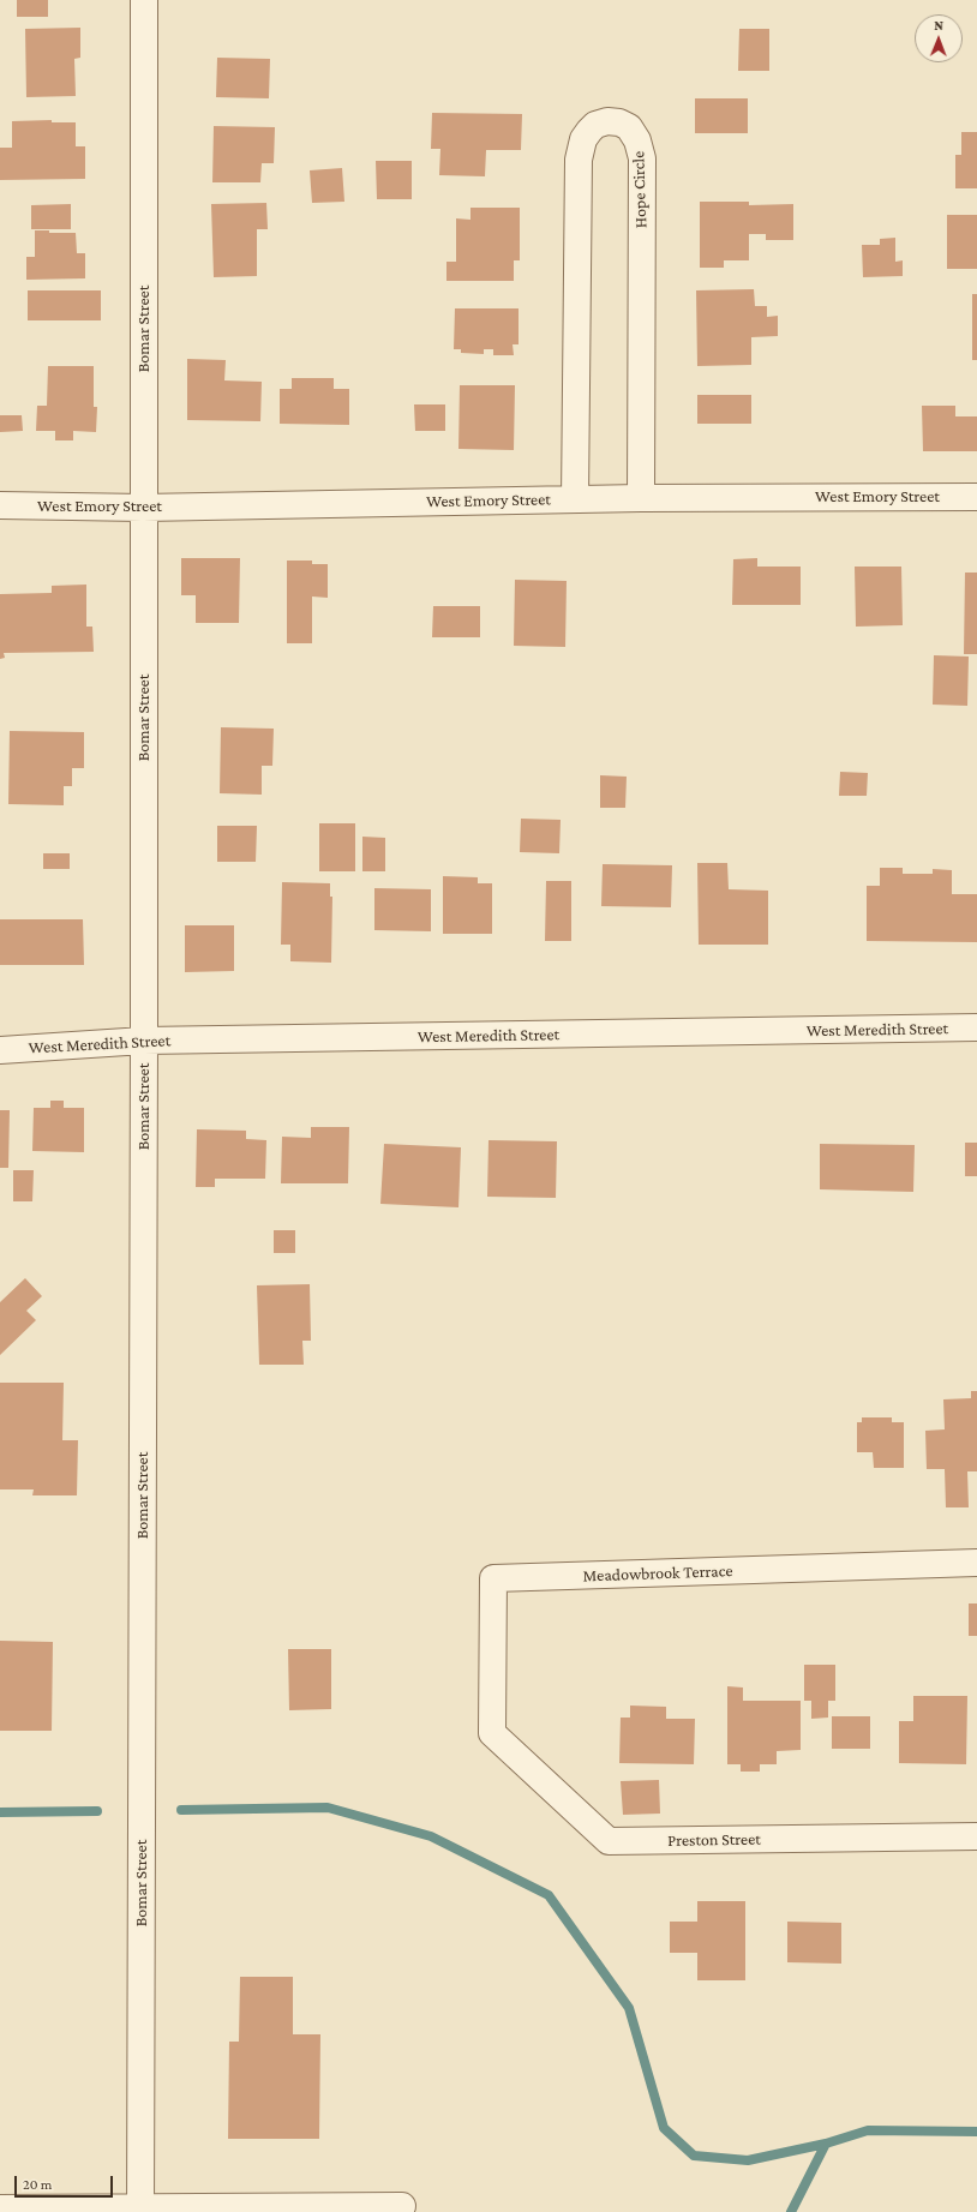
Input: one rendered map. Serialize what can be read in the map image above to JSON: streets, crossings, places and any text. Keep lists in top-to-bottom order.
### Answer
{
  "streets": {
    "street": [
      "Hope Circle",
      "Bomar Street",
      "West Emory Street",
      "West Meredith Street",
      "Meadowbrook Terrace",
      "Preston Street"
    ]
  },
  "crossings": [
    ["Hope Circle", "West Emory Street"],
    ["Bomar Street", "West Emory Street"],
    ["Bomar Street", "West Meredith Street"],
    ["Meadowbrook Terrace", "Preston Street"]
  ],
  "scale_bar": "20 m",
  "north": "top"
}
